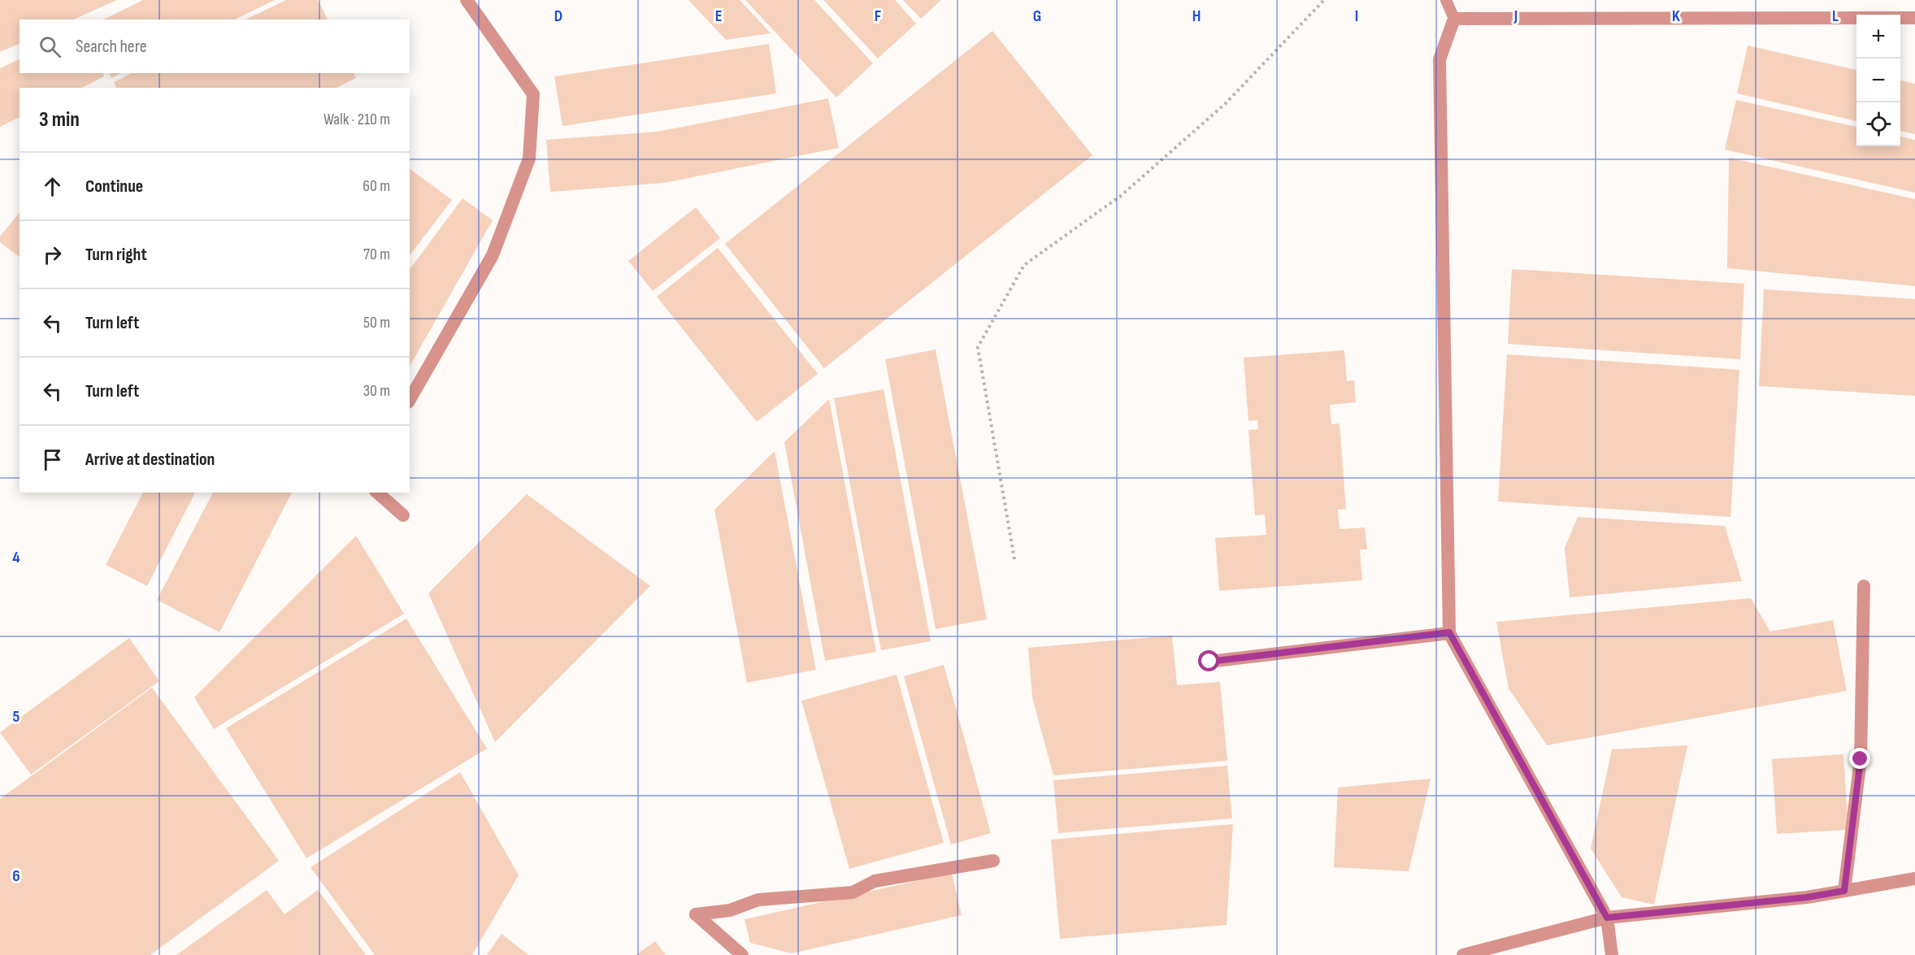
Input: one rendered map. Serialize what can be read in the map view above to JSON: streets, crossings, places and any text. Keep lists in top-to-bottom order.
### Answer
{
  "page": {
    "map_buttons": ["+", "−"],
    "search": "Search here",
    "heading": ["3 min", "Walk · 210 m"],
    "list": [
      ["Continue", "60 m"],
      ["Turn right", "70 m"],
      ["Turn left", "50 m"],
      ["Turn left", "30 m"],
      "Arrive at destination"
    ]
  },
  "grid": {
    "columns": [
      "D",
      "E",
      "F",
      "G",
      "H",
      "I",
      "J",
      "K",
      "L"
    ],
    "rows": ["4", "5", "6"]
  }
}
